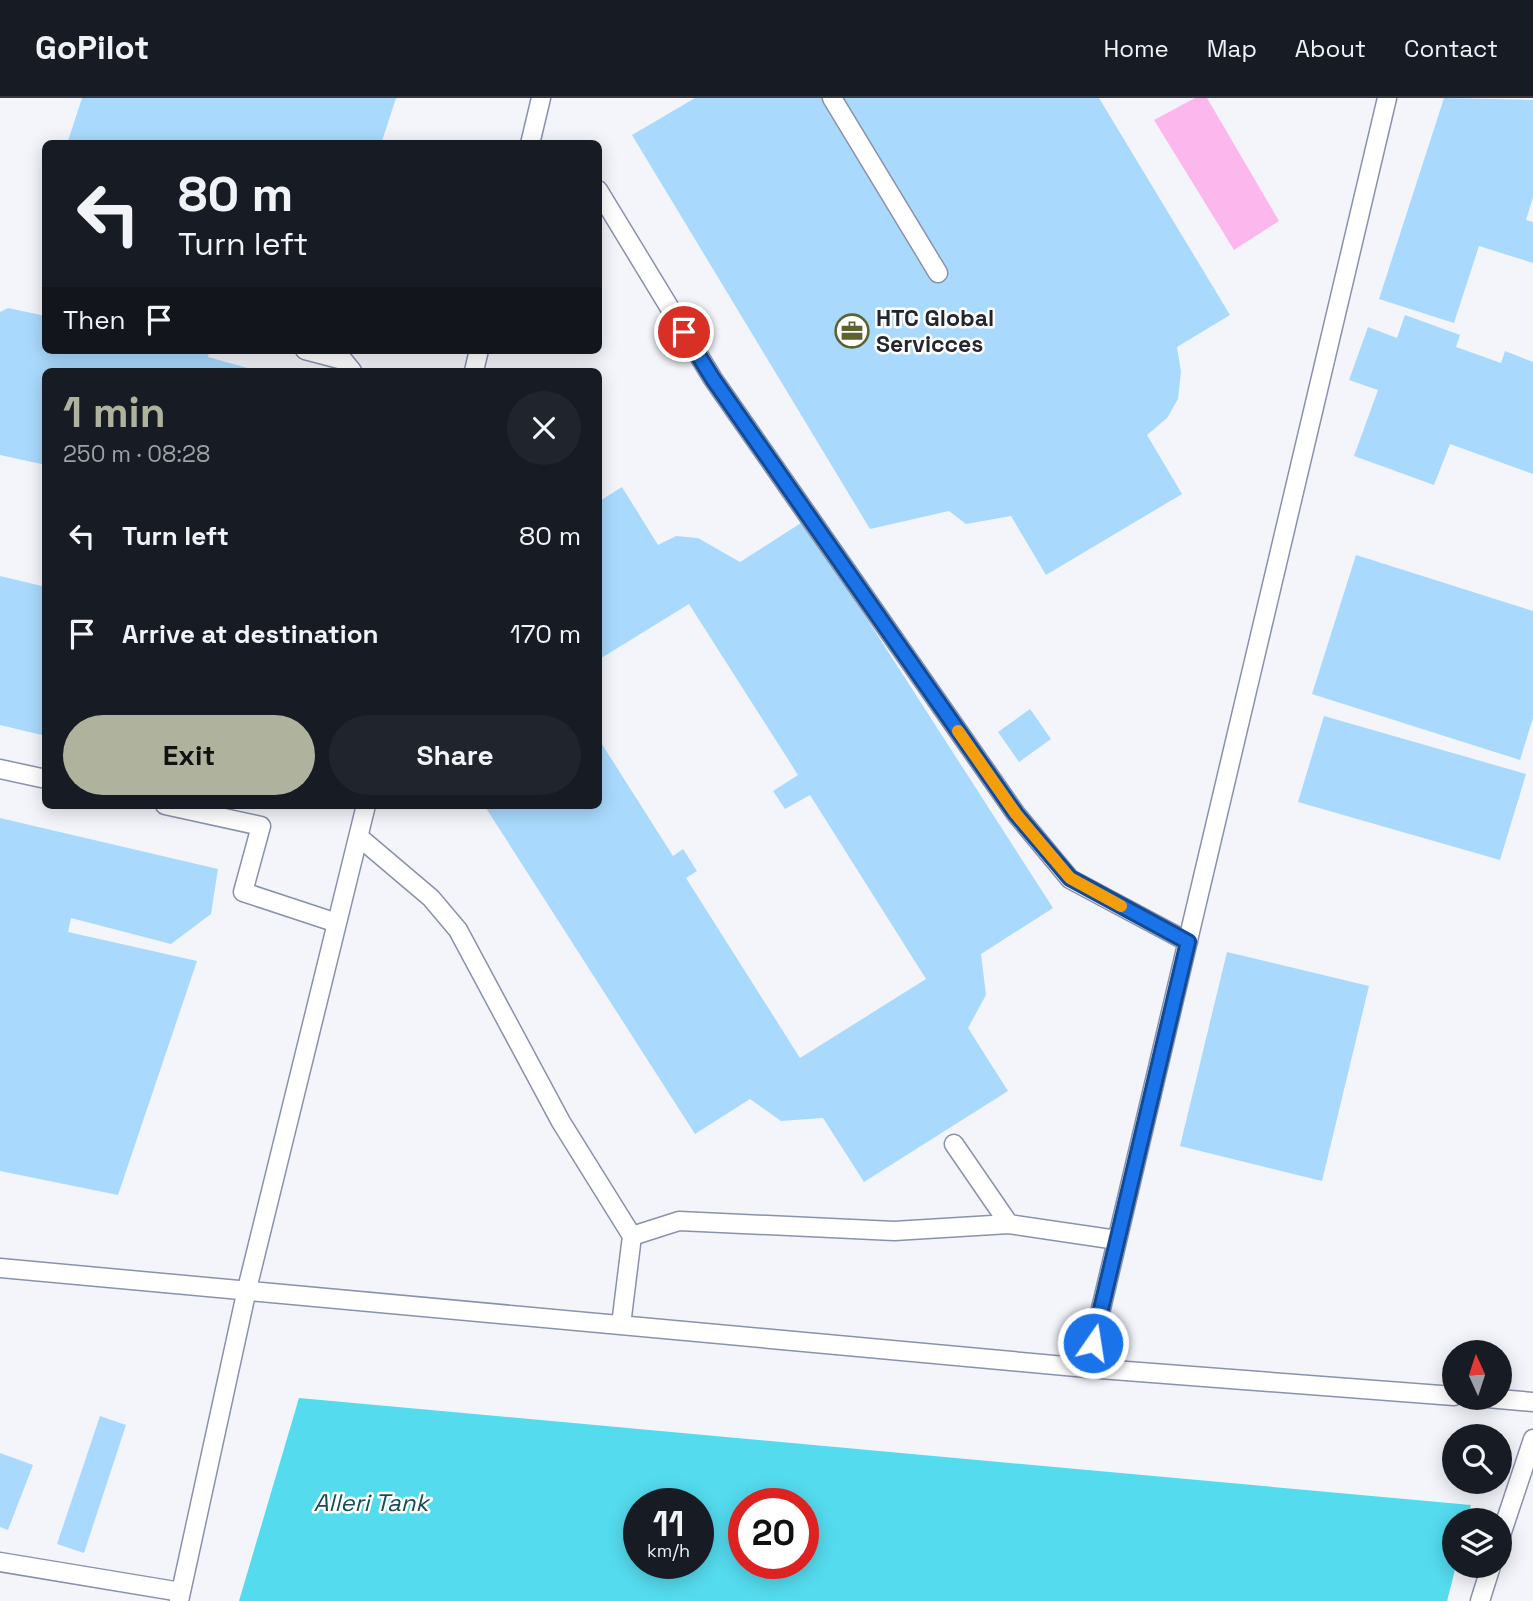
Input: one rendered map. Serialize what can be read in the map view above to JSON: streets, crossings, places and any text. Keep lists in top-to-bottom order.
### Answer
{
  "water": ["Alleri Tank"],
  "places": {
    "office": ["HTC Global Servicces"]
  },
  "north": "top",
  "page": {
    "header": "GoPilot",
    "nav": [
      "Home",
      "Map",
      "About",
      "Contact"
    ],
    "turn": ["80 m", "Turn left"],
    "then": "Then",
    "heading": ["1 min", "250 m · 08:28"],
    "list": [
      {
        "name": "Turn left",
        "value": "80 m"
      },
      {
        "name": "Arrive at destination",
        "value": "170 m"
      }
    ],
    "buttons": ["Exit", "Share"],
    "speed": "11 km/h",
    "limit": "20"
  }
}
